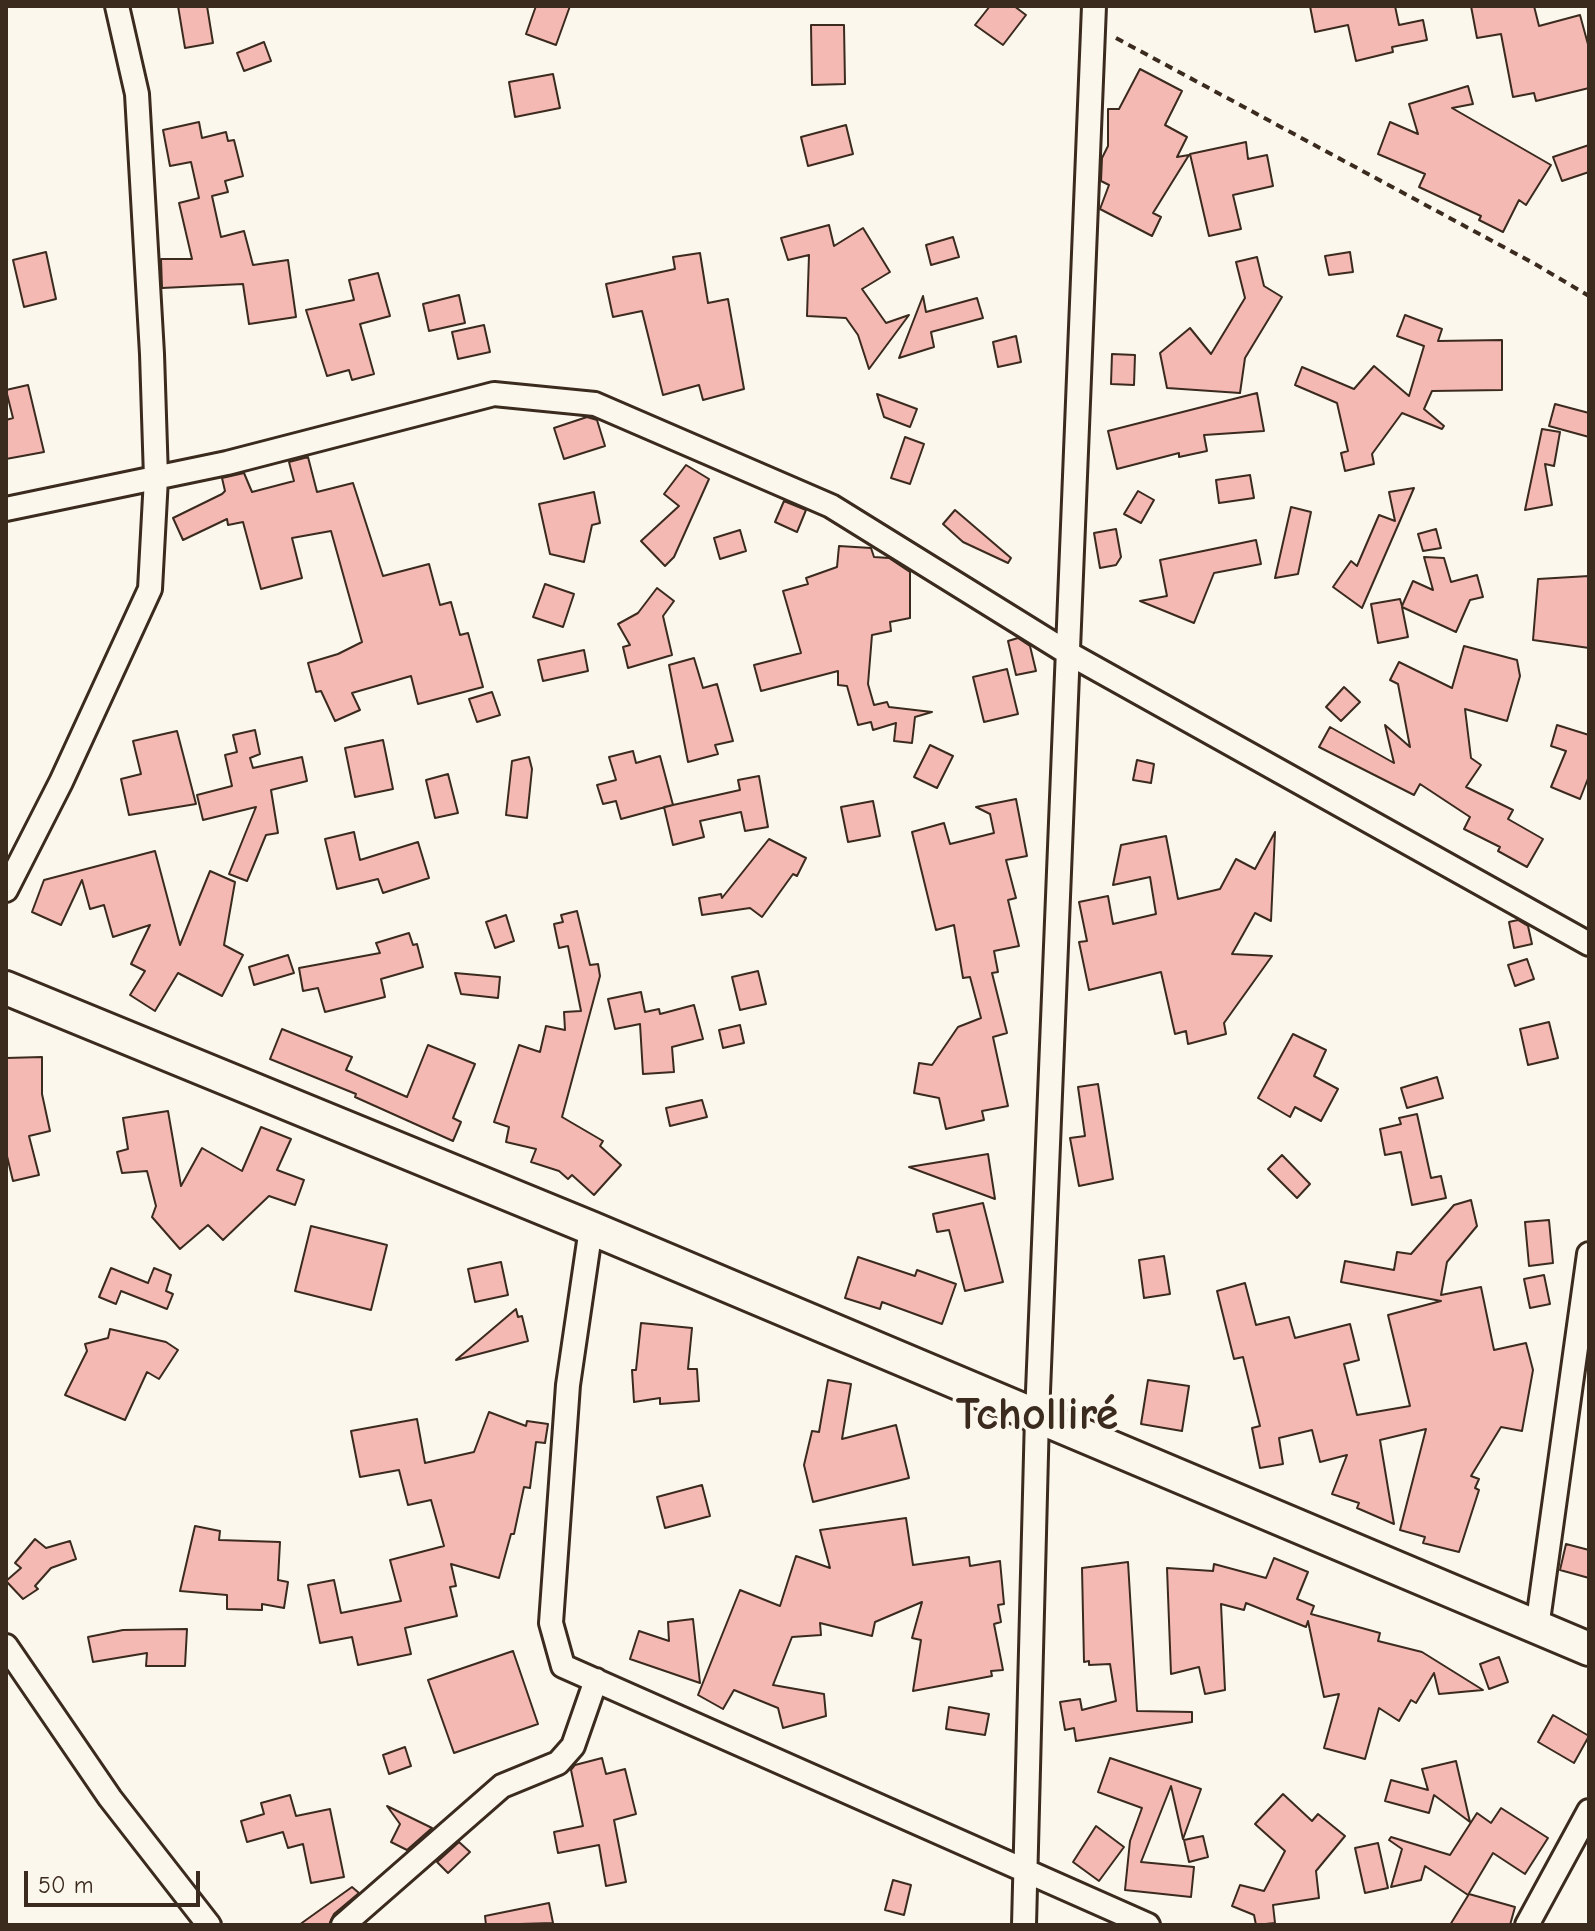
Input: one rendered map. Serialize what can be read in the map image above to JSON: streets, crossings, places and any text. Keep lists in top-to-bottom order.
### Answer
{
  "districts": ["Tcholliré"],
  "scale_bar": "50 m"
}
